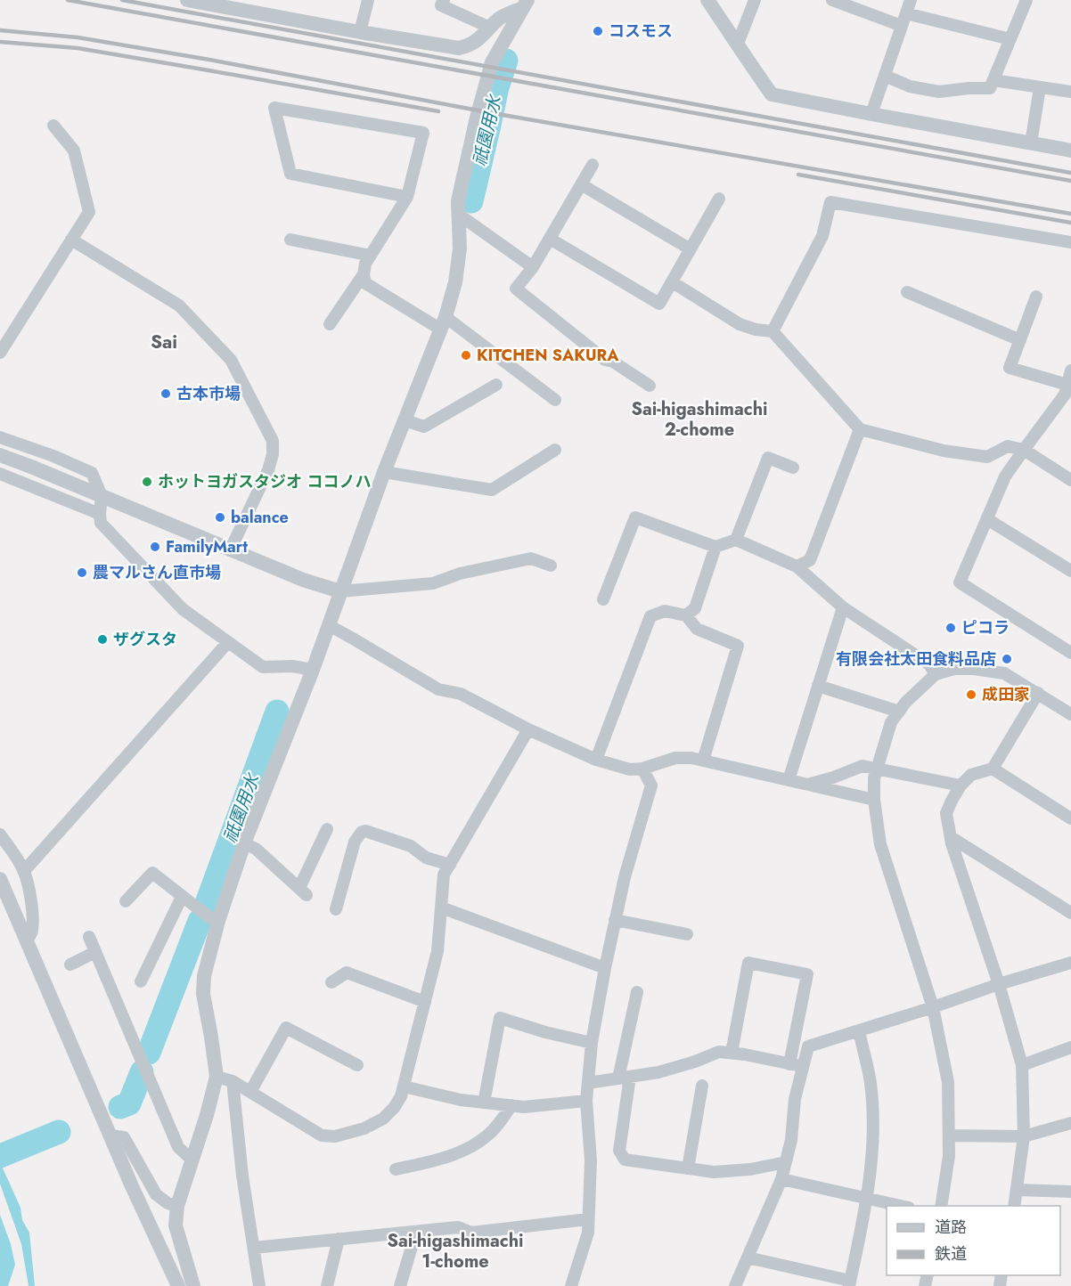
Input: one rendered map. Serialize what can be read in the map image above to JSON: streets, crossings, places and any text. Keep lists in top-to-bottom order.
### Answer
{
  "districts": ["Sai", "Sai-higashimachi 2-chome", "Sai-higashimachi 1-chome"],
  "water": ["祇園用水"],
  "places": [
    "コスモス",
    "KITCHEN SAKURA",
    "古本市場",
    "ホットヨガスタジオ ココノハ",
    "balance",
    "FamilyMart",
    "農マルさん直市場",
    "ピコラ",
    "ザグスタ",
    "有限会社太田食料品店",
    "成田家"
  ],
  "legend": ["道路", "鉄道"]
}
